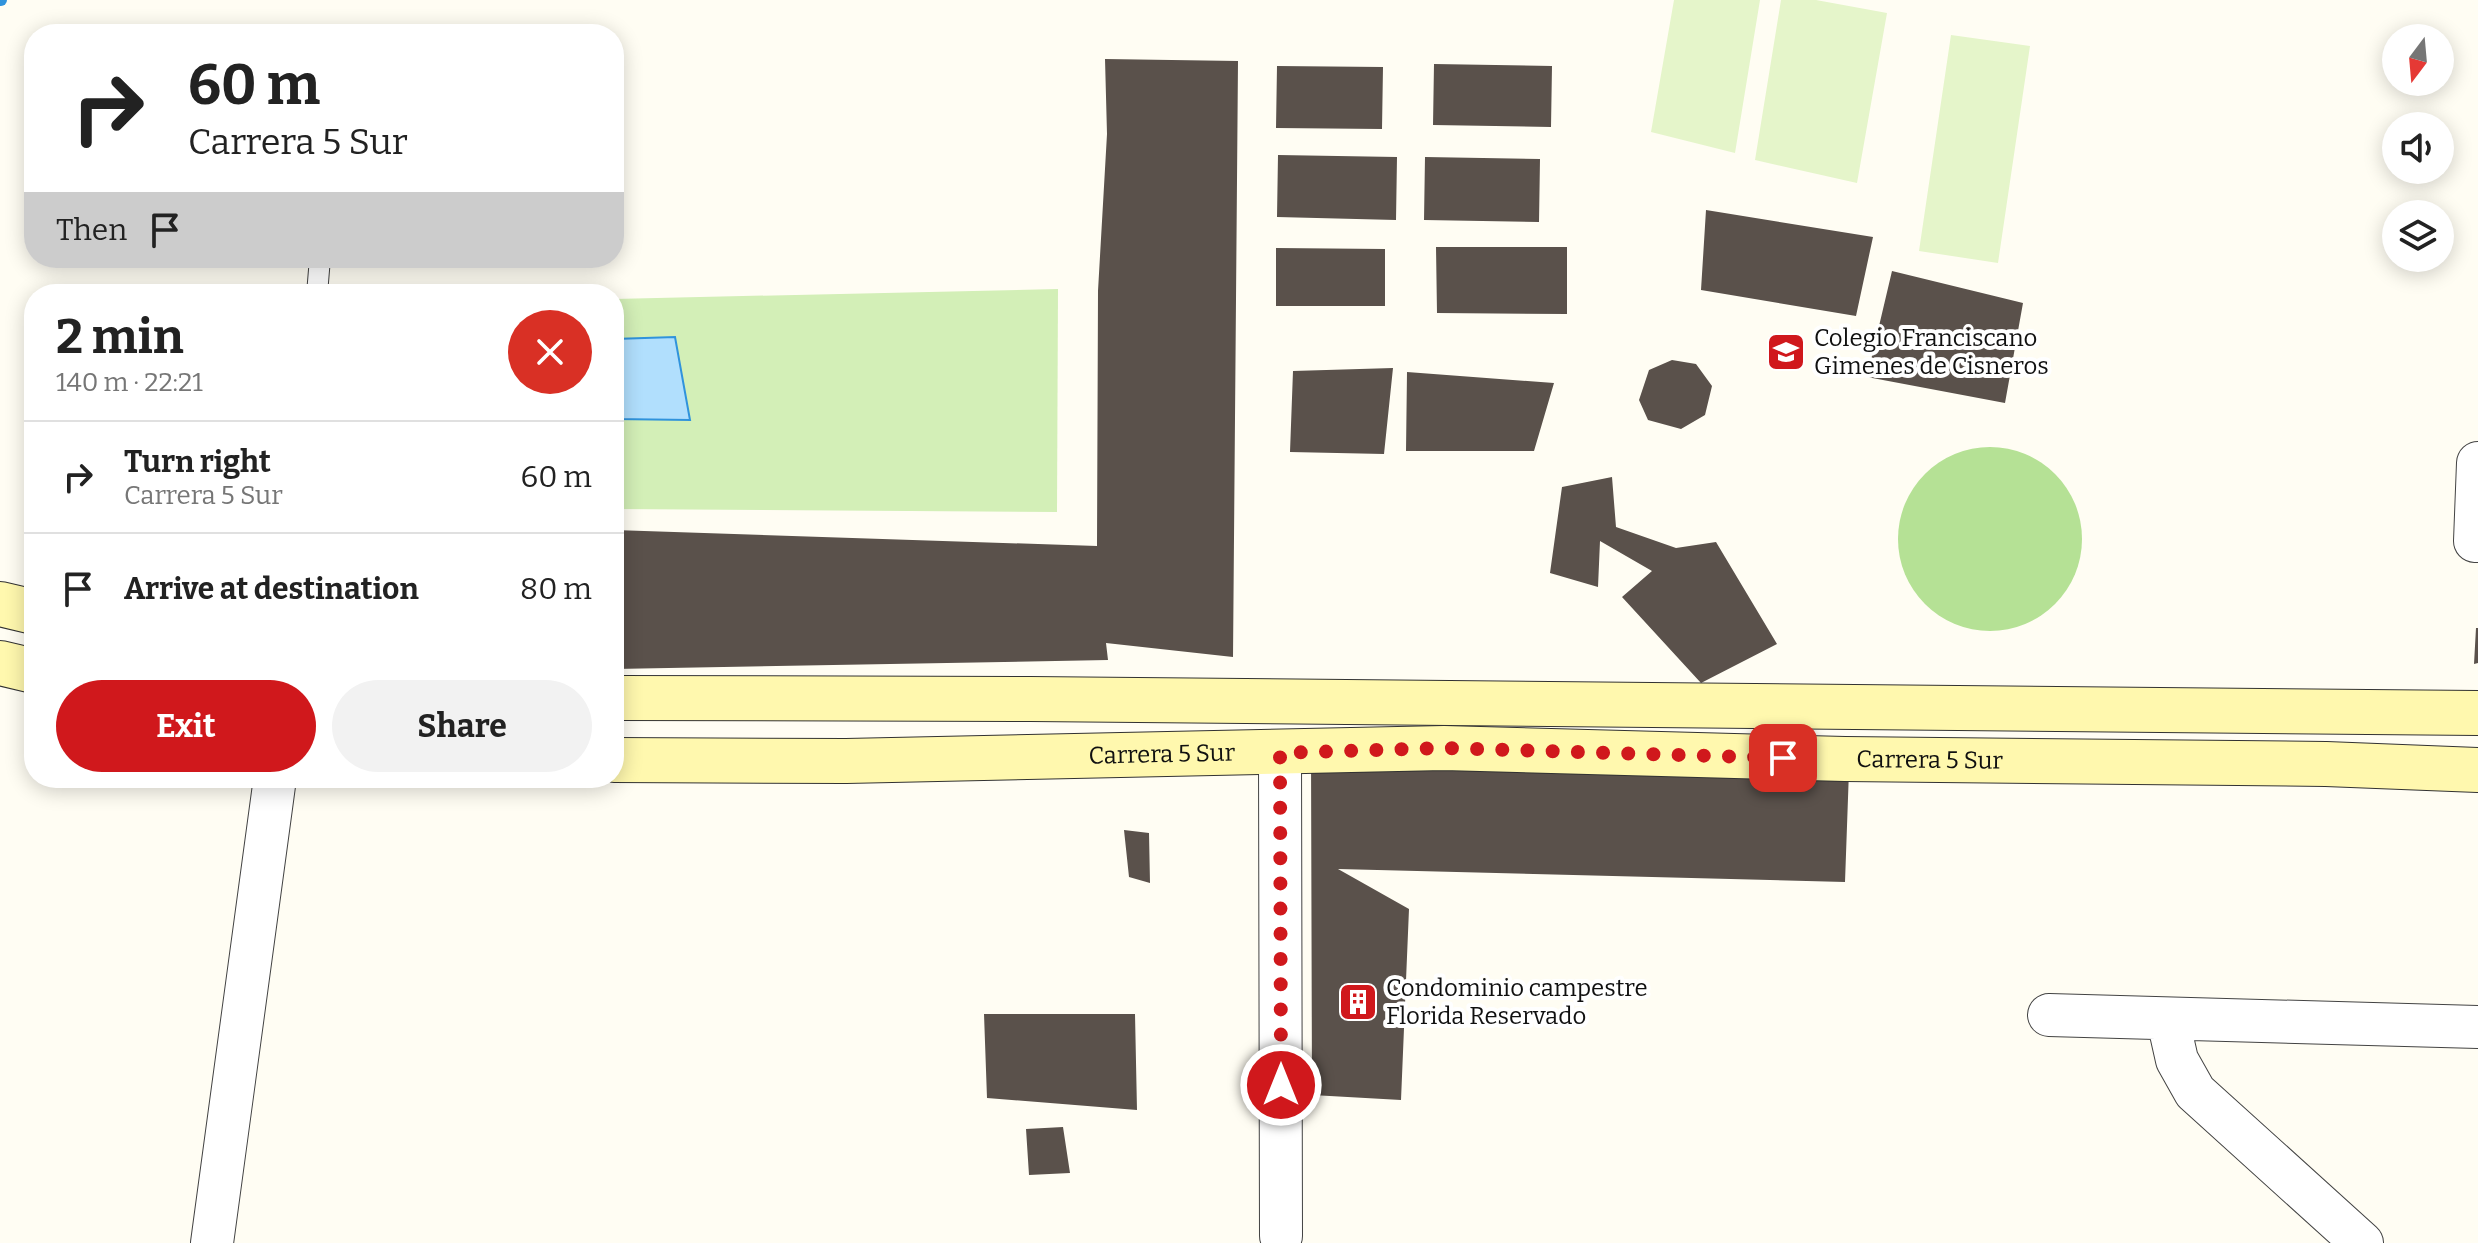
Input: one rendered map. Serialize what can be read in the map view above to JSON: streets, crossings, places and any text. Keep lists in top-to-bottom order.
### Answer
{
  "streets": {
    "street": ["Carrera 5 Sur"]
  },
  "places": {
    "school or university": ["Colegio Franciscano Gimenes de Cisneros"],
    "building": ["Condominio campestre Florida Reservado"]
  },
  "north": "bottom",
  "page": {
    "turn": ["60 m", "Carrera 5 Sur"],
    "then": "Then",
    "heading": ["2 min", "140 m · 22:21"],
    "list": [
      {
        "name": "Turn right",
        "note": "Carrera 5 Sur",
        "value": "60 m"
      },
      {
        "name": "Arrive at destination",
        "value": "80 m"
      }
    ],
    "buttons": ["Exit", "Share"]
  }
}
